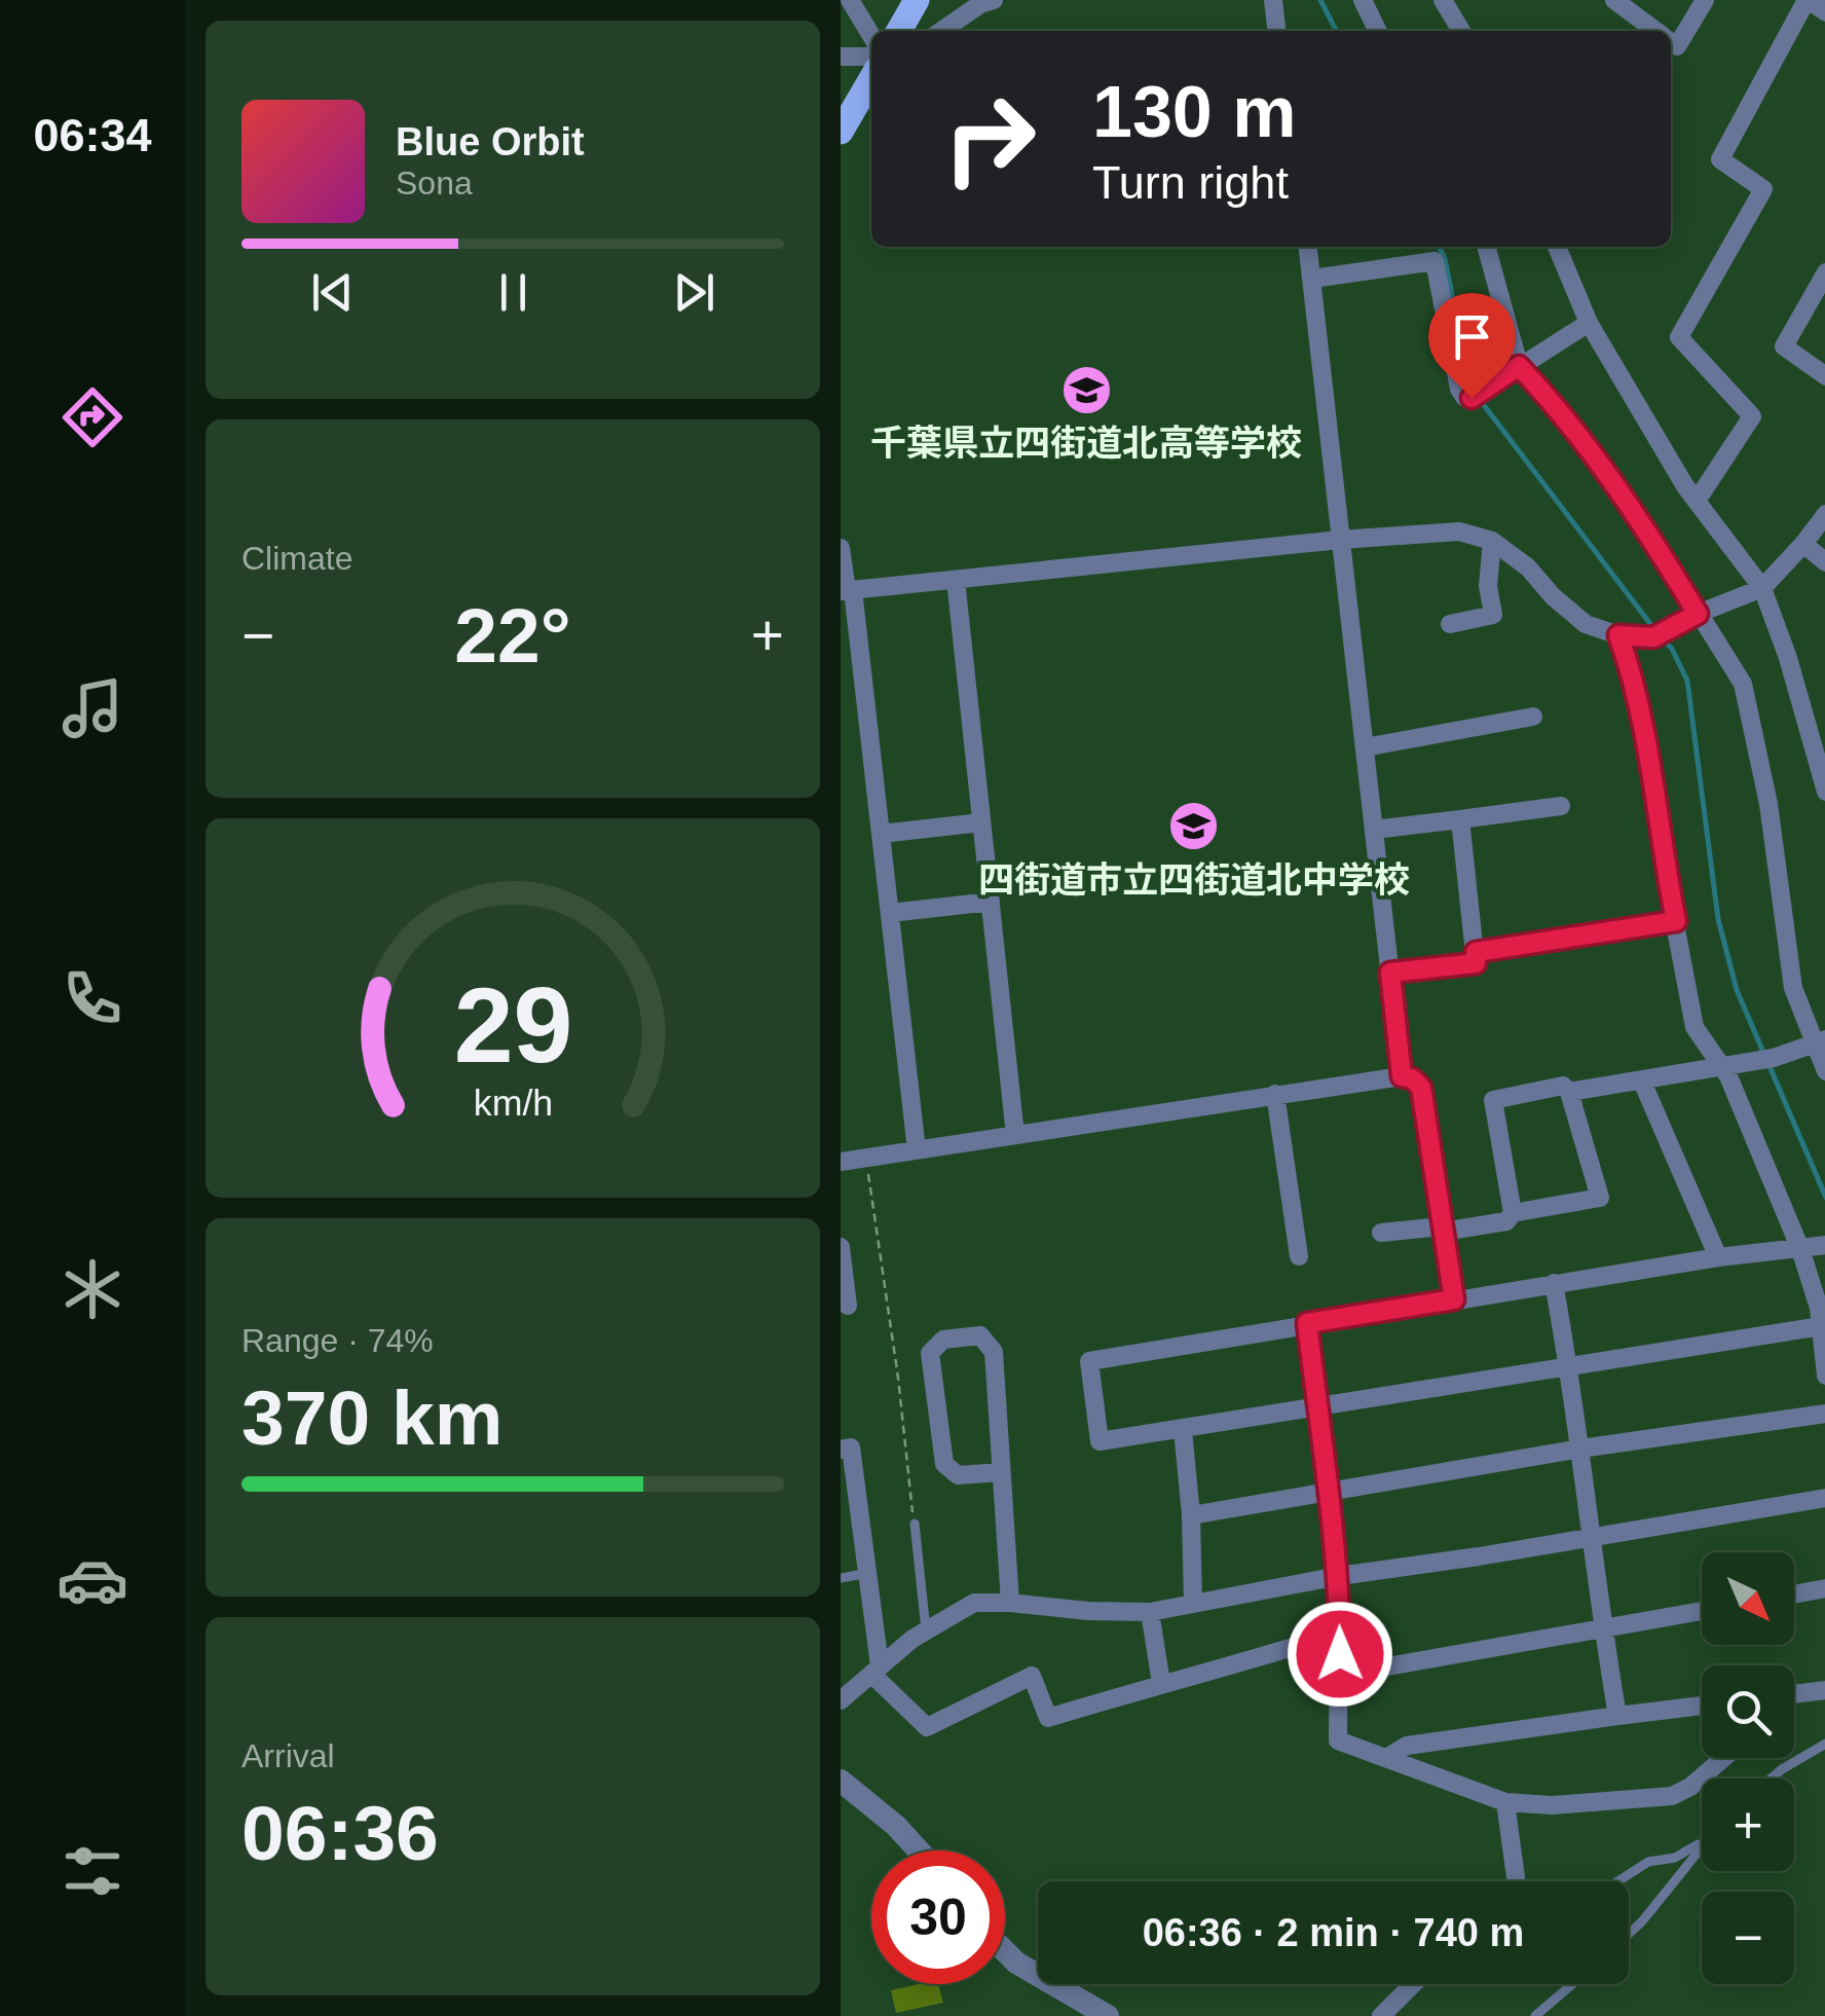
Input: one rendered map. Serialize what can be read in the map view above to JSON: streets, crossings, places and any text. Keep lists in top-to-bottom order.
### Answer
{
  "places": {
    "school or university": ["千葉県立四街道北高等学校", "四街道市立四街道北中学校"]
  },
  "north": "bottom right",
  "page": {
    "tabs": "06:34",
    "turn": ["130 m", "Turn right"],
    "song": ["Blue Orbit", "Sona"],
    "tile": [
      "Climate",
      ["Range · 74%", "370 km"],
      ["Arrival", "06:36"]
    ],
    "heat": ["−", "22°", "+"],
    "map_buttons": ["+", "−"],
    "limit": "30",
    "trip": "06:36 · 2 min · 740 m",
    "gauge": ["29", "km/h"]
  }
}
